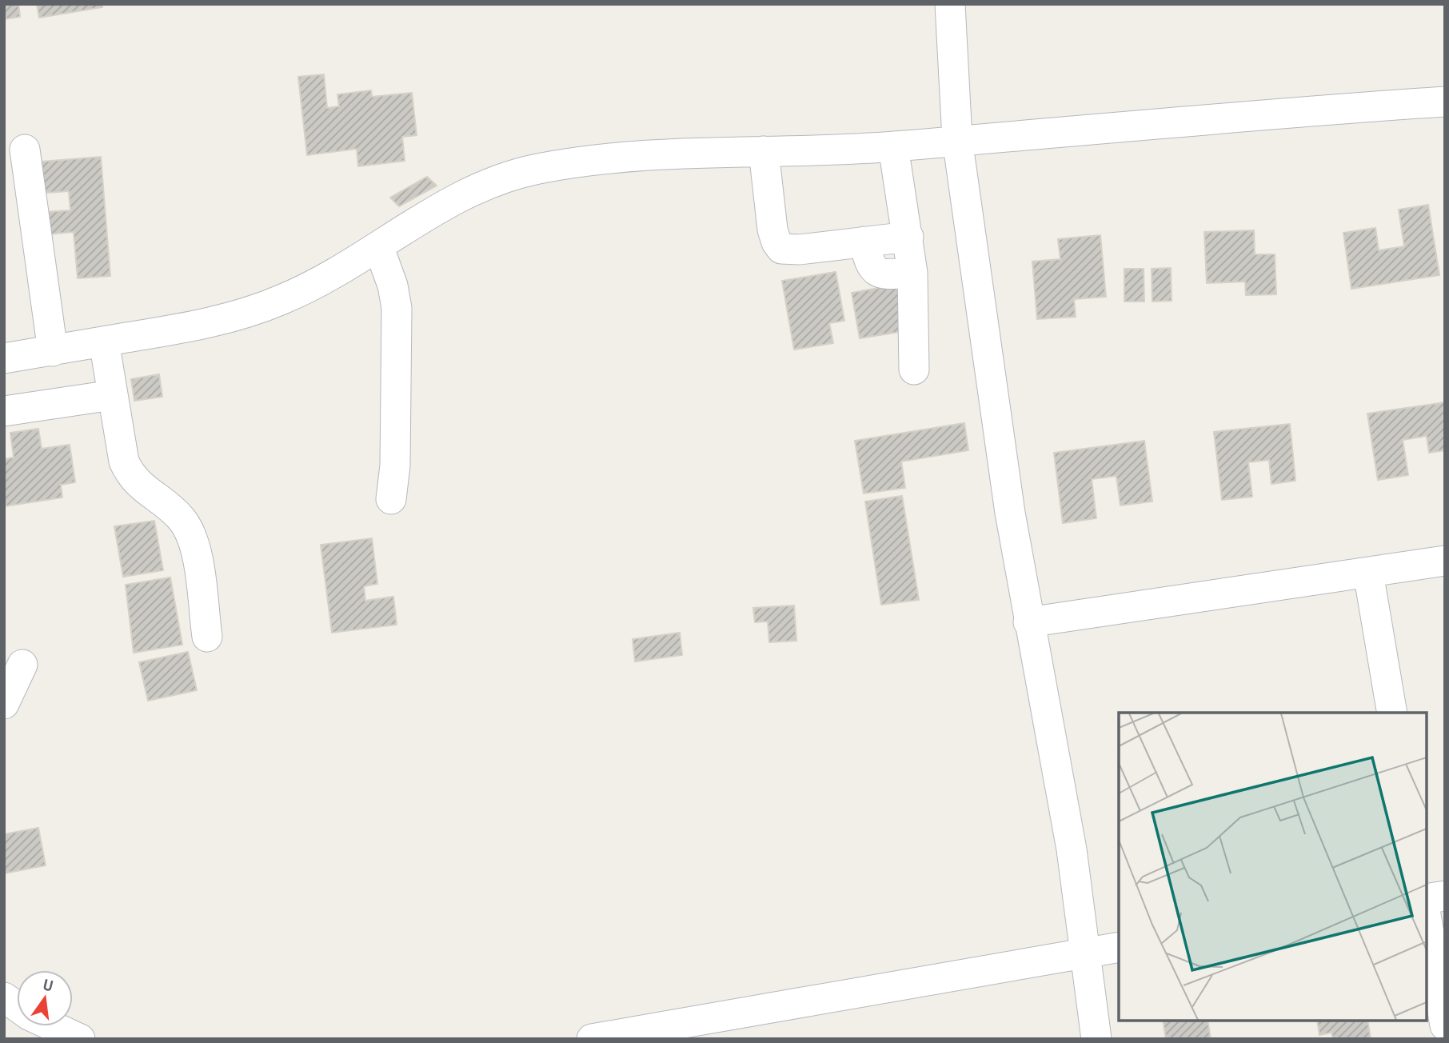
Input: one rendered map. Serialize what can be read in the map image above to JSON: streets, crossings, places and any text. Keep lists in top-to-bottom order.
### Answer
{
  "north": "top"
}
